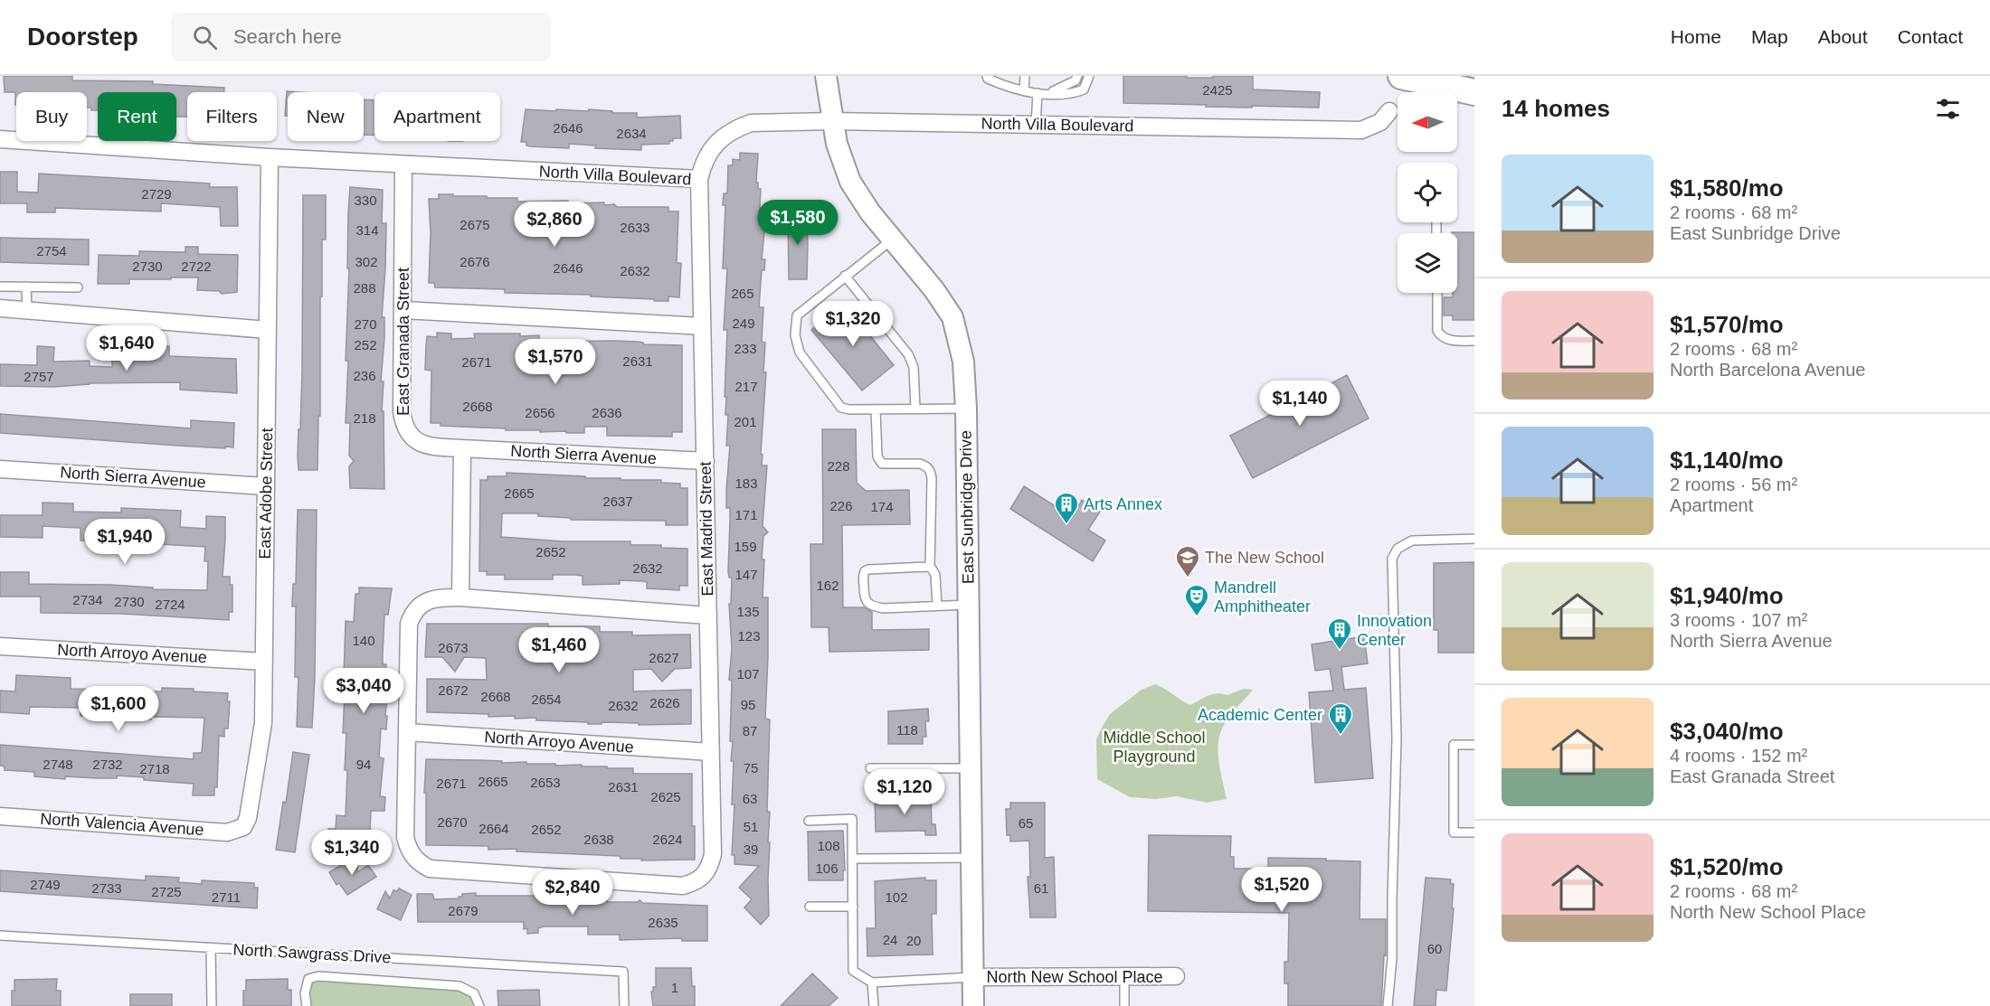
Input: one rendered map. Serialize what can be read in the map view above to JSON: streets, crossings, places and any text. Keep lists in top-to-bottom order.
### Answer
{
  "streets": {
    "street": [
      "North Villa Boulevard",
      "East Granada Street",
      "North Sierra Avenue",
      "East Adobe Street",
      "East Sunbridge Drive",
      "East Madrid Street",
      "North Arroyo Avenue",
      "North Valencia Avenue",
      "North New School Place"
    ],
    "lane": ["North Sawgrass Drive"]
  },
  "crossings": [
    ["North Villa Boulevard", "East Granada Street"],
    ["North Villa Boulevard", "East Adobe Street"],
    ["North Villa Boulevard", "East Sunbridge Drive"],
    ["North Villa Boulevard", "East Madrid Street"],
    ["East Granada Street", "North Sierra Avenue"],
    ["North Sierra Avenue", "East Adobe Street"],
    ["North Sierra Avenue", "East Madrid Street"],
    ["East Adobe Street", "North Arroyo Avenue"],
    ["East Adobe Street", "North Valencia Avenue"],
    ["East Sunbridge Drive", "North New School Place"],
    ["East Madrid Street", "North Arroyo Avenue"]
  ],
  "parks": ["Middle School Playground"],
  "places": {
    "building": ["Arts Annex", "Innovation Center", "Academic Center"],
    "school or university": ["The New School"],
    "theatre": ["Mandrell Amphitheater"]
  },
  "house_numbers": [
    "2425",
    "2646",
    "2634",
    "2729",
    "330",
    "2675",
    "2633",
    "314",
    "2754",
    "302",
    "2676",
    "2730",
    "2722",
    "2646",
    "2632",
    "288",
    "265",
    "249",
    "270",
    "252",
    "233",
    "2631",
    "2671",
    "236",
    "2757",
    "217",
    "2668",
    "2656",
    "2636",
    "218",
    "201",
    "228",
    "183",
    "2665",
    "2637",
    "226",
    "174",
    "171",
    "159",
    "2652",
    "2632",
    "147",
    "162",
    "2734",
    "2730",
    "2724",
    "135",
    "123",
    "140",
    "2673",
    "2627",
    "107",
    "2672",
    "2668",
    "2654",
    "2626",
    "95",
    "2632",
    "118",
    "87",
    "2748",
    "2732",
    "94",
    "75",
    "2718",
    "2665",
    "2653",
    "2671",
    "2631",
    "2625",
    "63",
    "2670",
    "65",
    "51",
    "2664",
    "2652",
    "2638",
    "2624",
    "108",
    "39",
    "106",
    "2749",
    "2733",
    "61",
    "2725",
    "2711",
    "102",
    "2679",
    "2635",
    "24",
    "20",
    "60",
    "1"
  ],
  "north": "left",
  "page": {
    "header": "Doorstep",
    "search": "Search here",
    "nav": [
      "Home",
      "Map",
      "About",
      "Contact"
    ],
    "heading": "14 homes",
    "chip": [
      "Buy",
      "Rent",
      "Filters",
      "New",
      "Apartment"
    ],
    "list": [
      {
        "name": "$1,580/mo",
        "note": "2 rooms · 68 m² · East Sunbridge Drive"
      },
      {
        "name": "$1,570/mo",
        "note": "2 rooms · 68 m² · North Barcelona Avenue"
      },
      {
        "name": "$1,140/mo",
        "note": "2 rooms · 56 m² · Apartment"
      },
      {
        "name": "$1,940/mo",
        "note": "3 rooms · 107 m² · North Sierra Avenue"
      },
      {
        "name": "$3,040/mo",
        "note": "4 rooms · 152 m² · East Granada Street"
      },
      {
        "name": "$1,520/mo",
        "note": "2 rooms · 68 m² · North New School Place"
      }
    ],
    "price": [
      "$1,580",
      "$2,860",
      "$1,320",
      "$1,640",
      "$1,570",
      "$1,140",
      "$1,940",
      "$1,460",
      "$3,040",
      "$1,600",
      "$1,120",
      "$1,340",
      "$1,520",
      "$2,840"
    ]
  }
}
